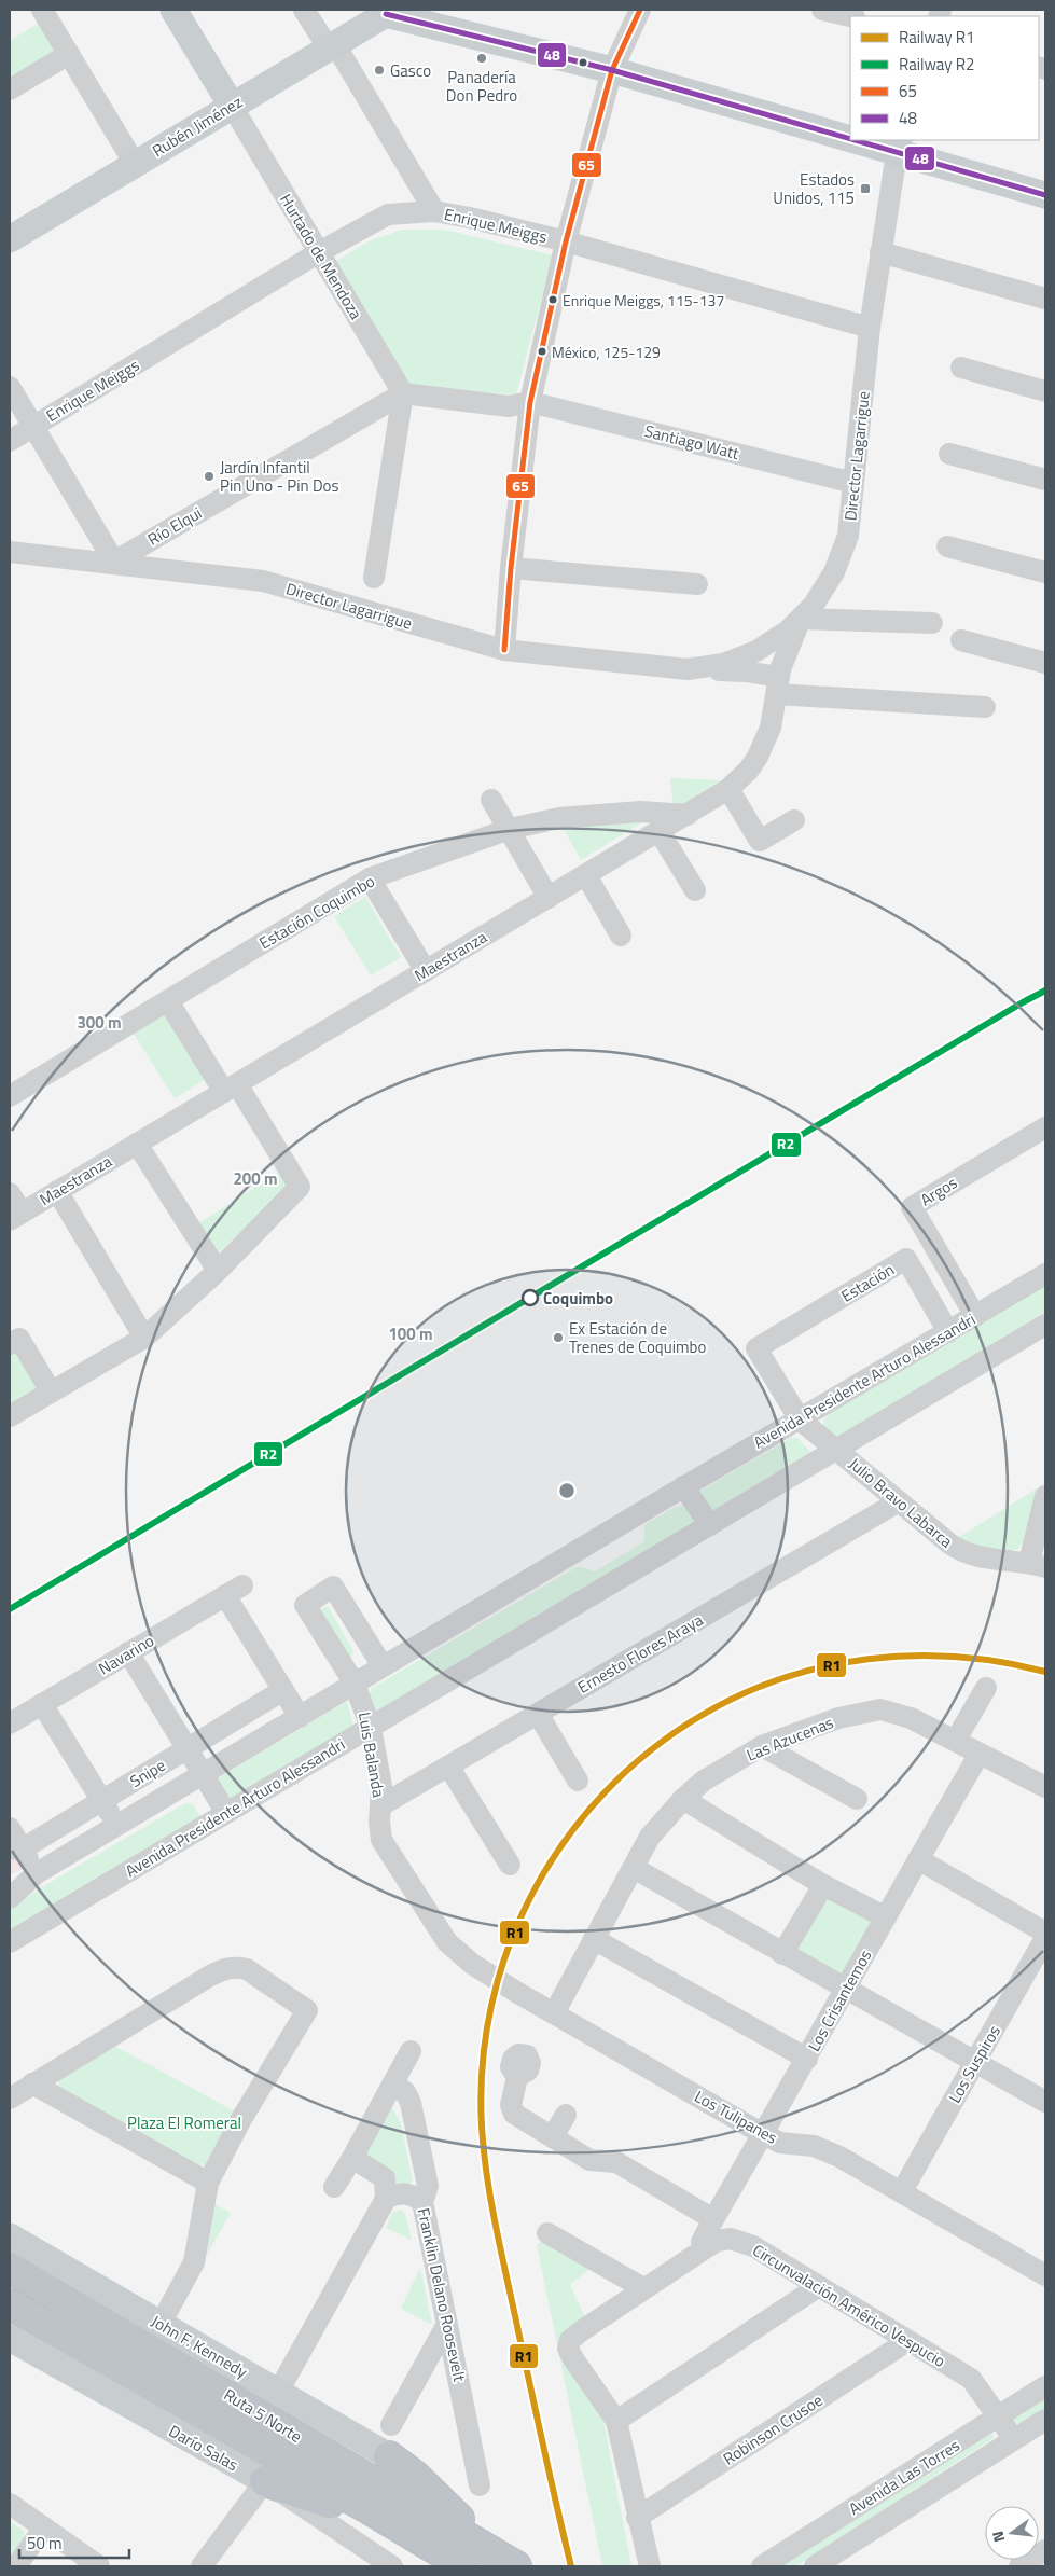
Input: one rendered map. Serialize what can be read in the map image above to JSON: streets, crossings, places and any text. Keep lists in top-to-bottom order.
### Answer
{
  "streets": {
    "highway": ["Ruta 5 Norte"],
    "main road": [
      "Rubén Jiménez",
      "Hurtado de Mendoza",
      "John F. Kennedy",
      "Darío Salas"
    ],
    "street": [
      "Enrique Meiggs",
      "Santiago Watt",
      "Director Lagarrigue",
      "Río Elqui",
      "Estación Coquimbo",
      "Maestranza",
      "Argos",
      "Estación",
      "Avenida Presidente Arturo Alessandri",
      "Julio Bravo Labarca",
      "Ernesto Flores Araya",
      "Navarino",
      "Las Azucenas",
      "Luis Balanda",
      "Snipe",
      "Los Crisantemos",
      "Los Suspiros",
      "Los Tulipanes",
      "Franklin Delano Roosevelt",
      "Circunvalación Américo Vespucio",
      "Robinson Crusoe",
      "Avenida Las Torres"
    ]
  },
  "crossings": [
    ["Rubén Jiménez", "Hurtado de Mendoza"],
    ["Enrique Meiggs", "Hurtado de Mendoza"],
    ["Enrique Meiggs", "Director Lagarrigue"],
    ["Hurtado de Mendoza", "Río Elqui"],
    ["Santiago Watt", "Director Lagarrigue"],
    ["Director Lagarrigue", "Río Elqui"],
    ["Director Lagarrigue", "Maestranza"],
    ["Estación Coquimbo", "Maestranza"],
    ["Argos", "Avenida Presidente Arturo Alessandri"],
    ["Estación", "Avenida Presidente Arturo Alessandri"],
    ["Estación", "Julio Bravo Labarca"],
    ["Avenida Presidente Arturo Alessandri", "Julio Bravo Labarca"],
    ["Avenida Presidente Arturo Alessandri", "Luis Balanda"],
    ["Julio Bravo Labarca", "Ernesto Flores Araya"],
    ["Ernesto Flores Araya", "Luis Balanda"],
    ["Navarino", "Snipe"],
    ["Las Azucenas", "Los Crisantemos"],
    ["Las Azucenas", "Los Tulipanes"],
    ["Luis Balanda", "Los Tulipanes"],
    ["Los Crisantemos", "Los Tulipanes"],
    ["Los Crisantemos", "Circunvalación Américo Vespucio"],
    ["Los Suspiros", "Los Tulipanes"],
    ["Circunvalación Américo Vespucio", "Robinson Crusoe"],
    ["Circunvalación Américo Vespucio", "Avenida Las Torres"]
  ],
  "parks": ["Plaza El Romeral"],
  "places": {
    "other": [
      "Panadería Don Pedro",
      "Gasco",
      "Enrique Meiggs, 115-137",
      "México, 125-129",
      "Jardín Infantil Pin Uno - Pin Dos",
      "Coquimbo",
      "Ex Estación de Trenes de Coquimbo"
    ],
    "transit": ["Estados Unidos, 115"]
  },
  "lines": [
    "transit line 65",
    "transit line 48",
    "rail line R2",
    "rail line R1"
  ],
  "legend": [
    "Railway R1",
    "Railway R2",
    "65",
    "48"
  ],
  "scale_bar": "50 m",
  "north": "left",
  "rings": ["300 m", "200 m", "100 m"]
}
